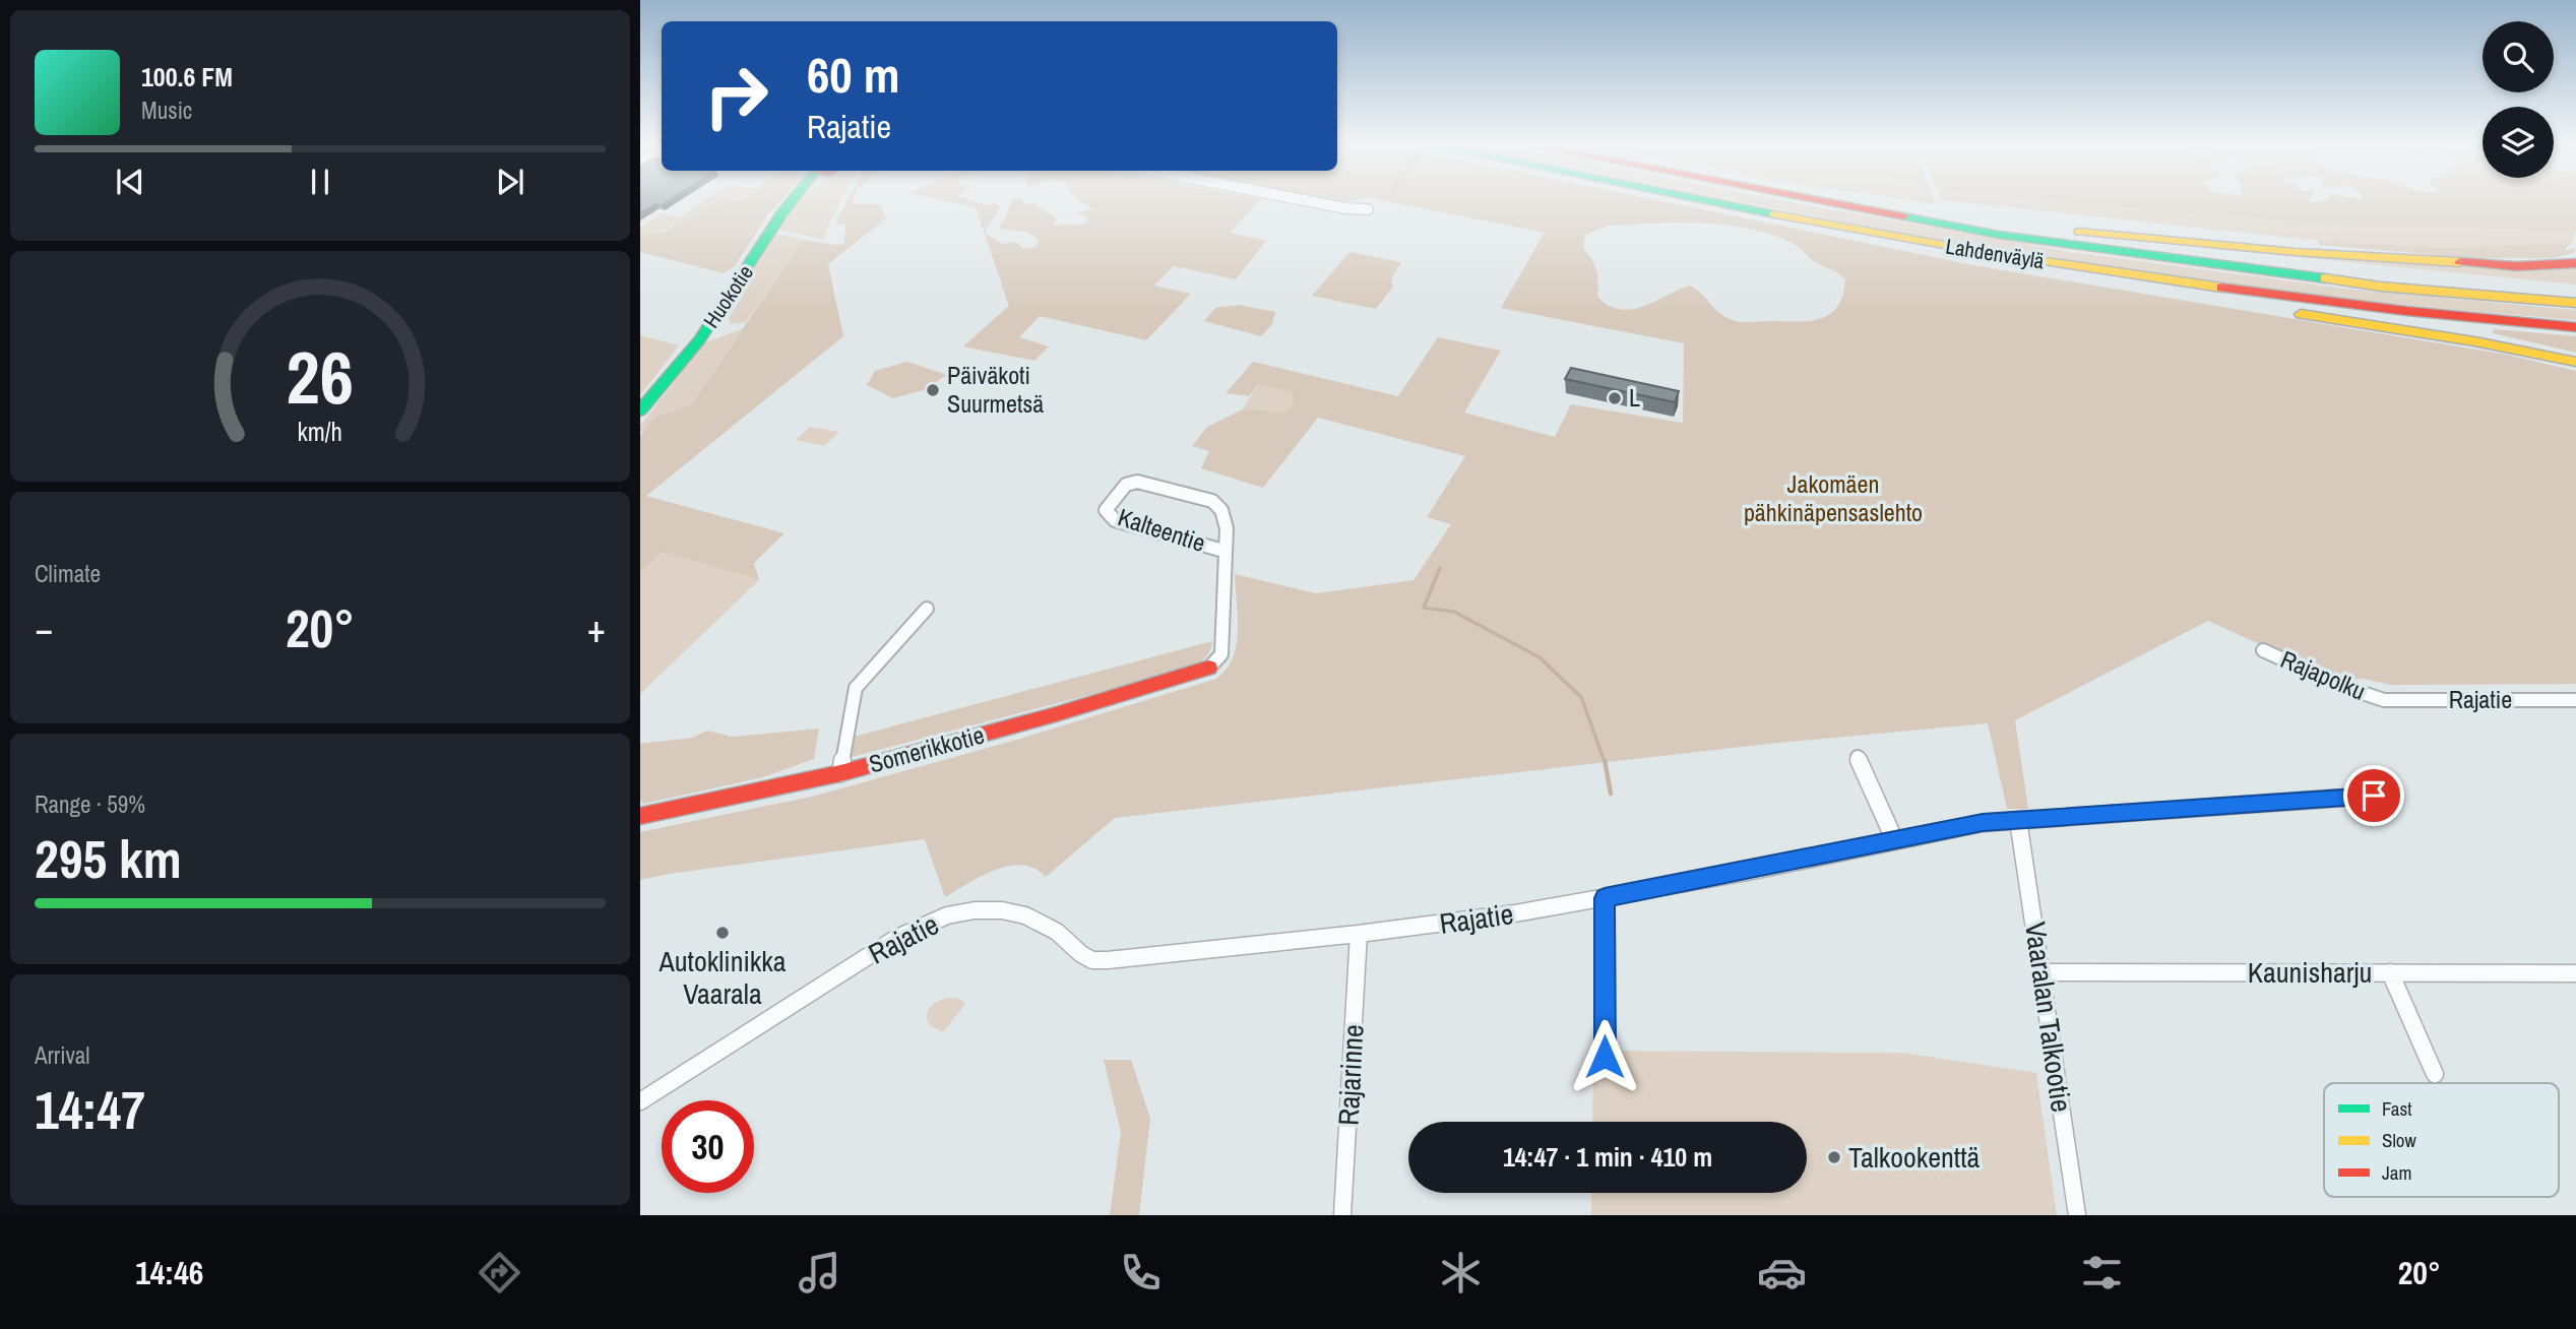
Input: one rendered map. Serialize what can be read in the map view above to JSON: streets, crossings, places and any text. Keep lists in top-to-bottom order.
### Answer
{
  "streets": {
    "main road": ["Lahdenväylä", "Huokotie", "Somerikkotie"],
    "street": [
      "Kalteentie",
      "Rajapolku",
      "Rajatie",
      "Kaunisharju",
      "Vaaralan Talkootie",
      "Rajarinne"
    ]
  },
  "crossings": [
    ["Kalteentie", "Somerikkotie"],
    ["Rajapolku", "Rajatie"],
    ["Rajatie", "Vaaralan Talkootie"],
    ["Rajatie", "Rajarinne"],
    ["Kaunisharju", "Vaaralan Talkootie"]
  ],
  "parks": ["Jakomäen pähkinäpensaslehto"],
  "places": [
    "Päiväkoti Suurmetsä",
    "L",
    "Autoklinikka Vaarala",
    "Talkookenttä"
  ],
  "legend": ["Fast", "Slow", "Jam"],
  "page": {
    "turn": ["60 m", "Rajatie"],
    "song": ["100.6 FM", "Music"],
    "tile": [
      "Climate",
      ["Range · 59%", "295 km"],
      ["Arrival", "14:47"]
    ],
    "heat": ["−", "20°", "+"],
    "limit": "30",
    "trip": "14:47 · 1 min · 410 m",
    "tabs": ["14:46", "20°"],
    "gauge": ["26", "km/h"]
  }
}
